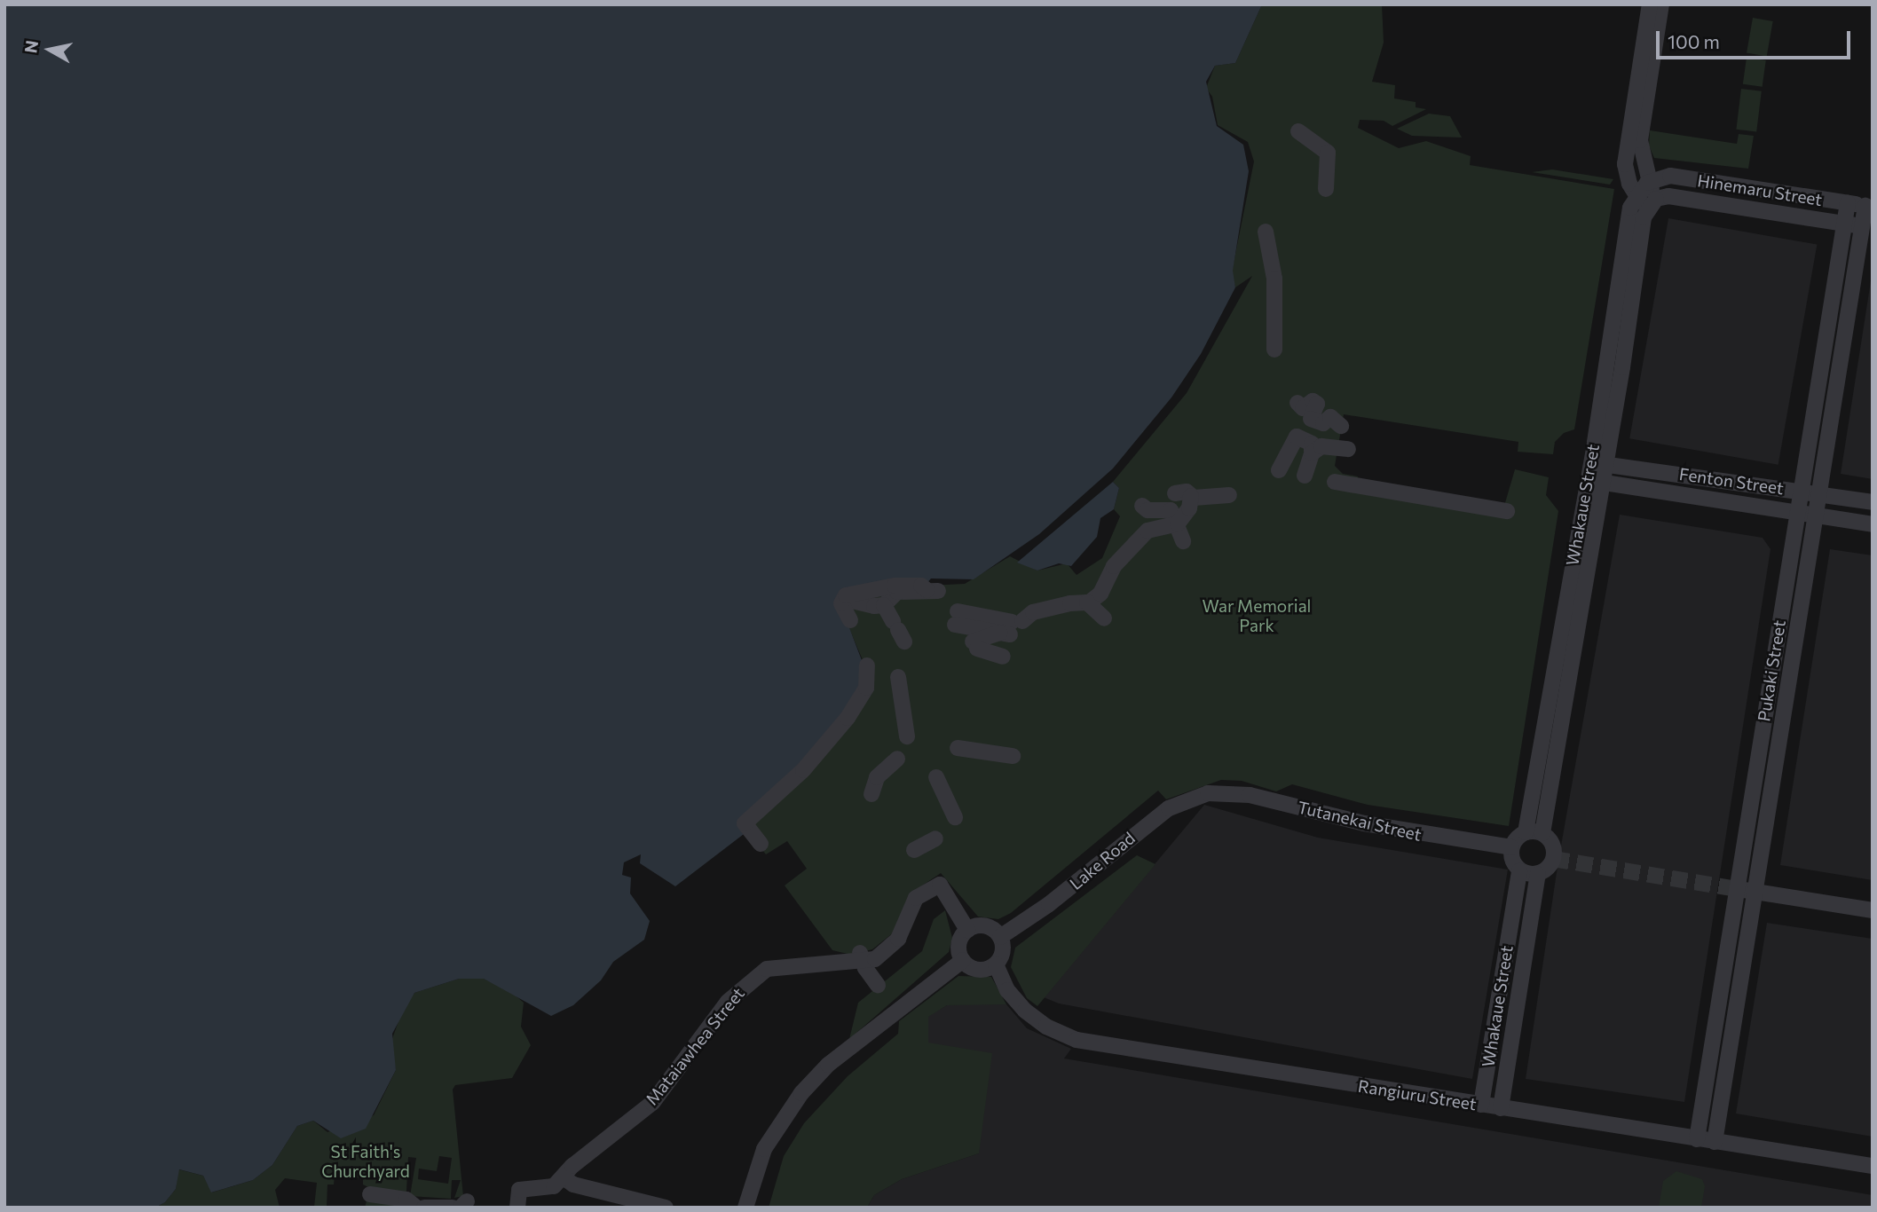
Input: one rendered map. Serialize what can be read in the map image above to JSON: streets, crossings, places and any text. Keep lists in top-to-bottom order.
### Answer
{
  "streets": {
    "street": [
      "Hinemaru Street",
      "Fenton Street",
      "Whakaue Street",
      "Pukaki Street",
      "Tutanekai Street",
      "Lake Road",
      "Mataiawhea Street",
      "Rangiuru Street"
    ]
  },
  "crossings": [
    ["Hinemaru Street", "Whakaue Street"],
    ["Hinemaru Street", "Pukaki Street"],
    ["Fenton Street", "Whakaue Street"],
    ["Fenton Street", "Pukaki Street"],
    ["Whakaue Street", "Tutanekai Street"],
    ["Whakaue Street", "Rangiuru Street"],
    ["Pukaki Street", "Rangiuru Street"],
    ["Tutanekai Street", "Lake Road"],
    ["Lake Road", "Rangiuru Street"]
  ],
  "parks": ["War Memorial Park", "St Faith's Churchyard"],
  "scale_bar": "100 m",
  "north": "left"
}
